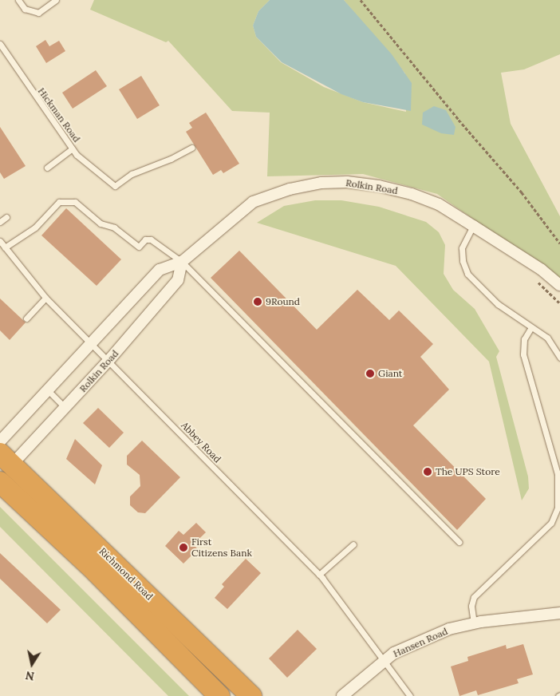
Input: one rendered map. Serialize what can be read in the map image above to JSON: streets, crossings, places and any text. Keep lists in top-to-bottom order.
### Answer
{
  "streets": {
    "highway": ["Richmond Road"],
    "street": ["Rolkin Road", "Hansen Road"],
    "lane": ["Hickman Road", "Abbey Road"]
  },
  "crossings": [
    ["Rolkin Road", "Abbey Road"],
    ["Rolkin Road", "Richmond Road"],
    ["Abbey Road", "Hansen Road"]
  ],
  "places": [
    "9Round",
    "Giant",
    "The UPS Store",
    "First Citizens Bank"
  ],
  "north": "bottom"
}
